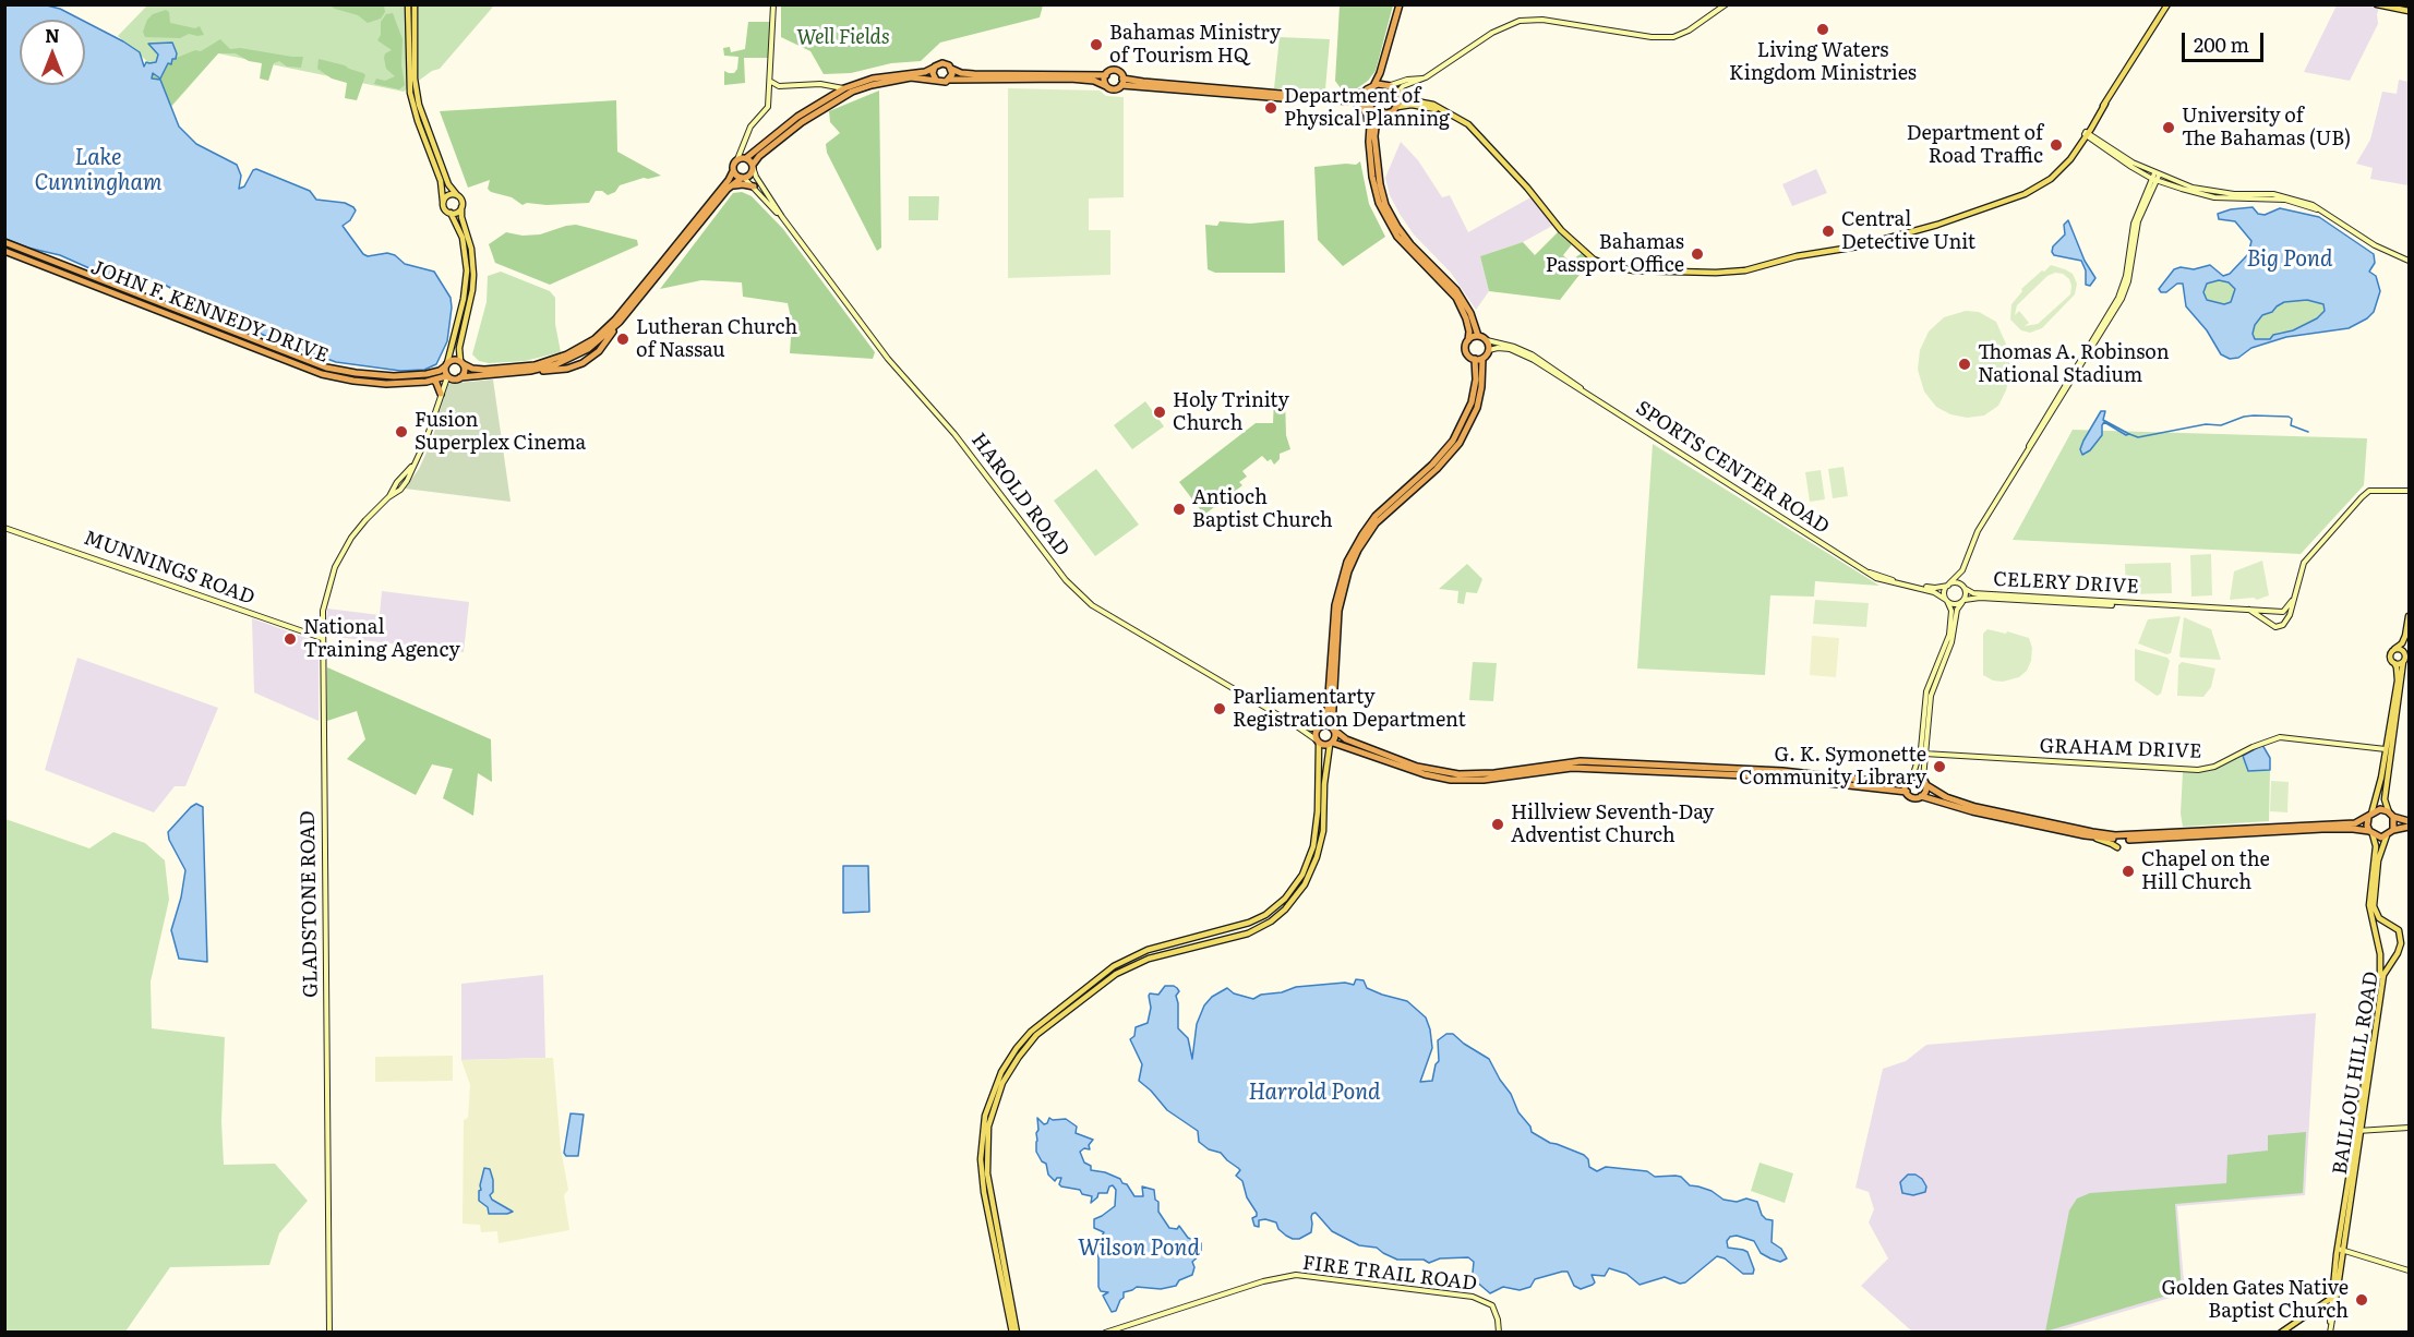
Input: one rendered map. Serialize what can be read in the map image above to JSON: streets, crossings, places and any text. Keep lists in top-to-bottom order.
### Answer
{
  "streets": {
    "highway": ["JOHN F. KENNEDY DRIVE"],
    "main road": [
      "SPORTS CENTER ROAD",
      "HAROLD ROAD",
      "MUNNINGS ROAD",
      "CELERY DRIVE",
      "GRAHAM DRIVE",
      "GLADSTONE ROAD",
      "BAILLOU HILL ROAD",
      "FIRE TRAIL ROAD"
    ]
  },
  "crossings": [
    ["JOHN F. KENNEDY DRIVE", "HAROLD ROAD"],
    ["SPORTS CENTER ROAD", "CELERY DRIVE"],
    ["MUNNINGS ROAD", "GLADSTONE ROAD"]
  ],
  "water": [
    "Lake Cunningham",
    "Big Pond",
    "Harrold Pond",
    "Wilson Pond"
  ],
  "parks": ["Well Fields"],
  "places": [
    "Living Waters Kingdom Ministries",
    "Bahamas Ministry of Tourism HQ",
    "Department of Physical Planning",
    "University of The Bahamas (UB)",
    "Department of Road Traffic",
    "Central Detective Unit",
    "Bahamas Passport Office",
    "Lutheran Church of Nassau",
    "Thomas A. Robinson National Stadium",
    "Holy Trinity Church",
    "Fusion Superplex Cinema",
    "Antioch Baptist Church",
    "National Training Agency",
    "Parliamentarty Registration Department",
    "G. K. Symonette Community Library",
    "Hillview Seventh-Day Adventist Church",
    "Chapel on the Hill Church",
    "Golden Gates Native Baptist Church"
  ],
  "scale_bar": "200 m",
  "north": "top"
}
